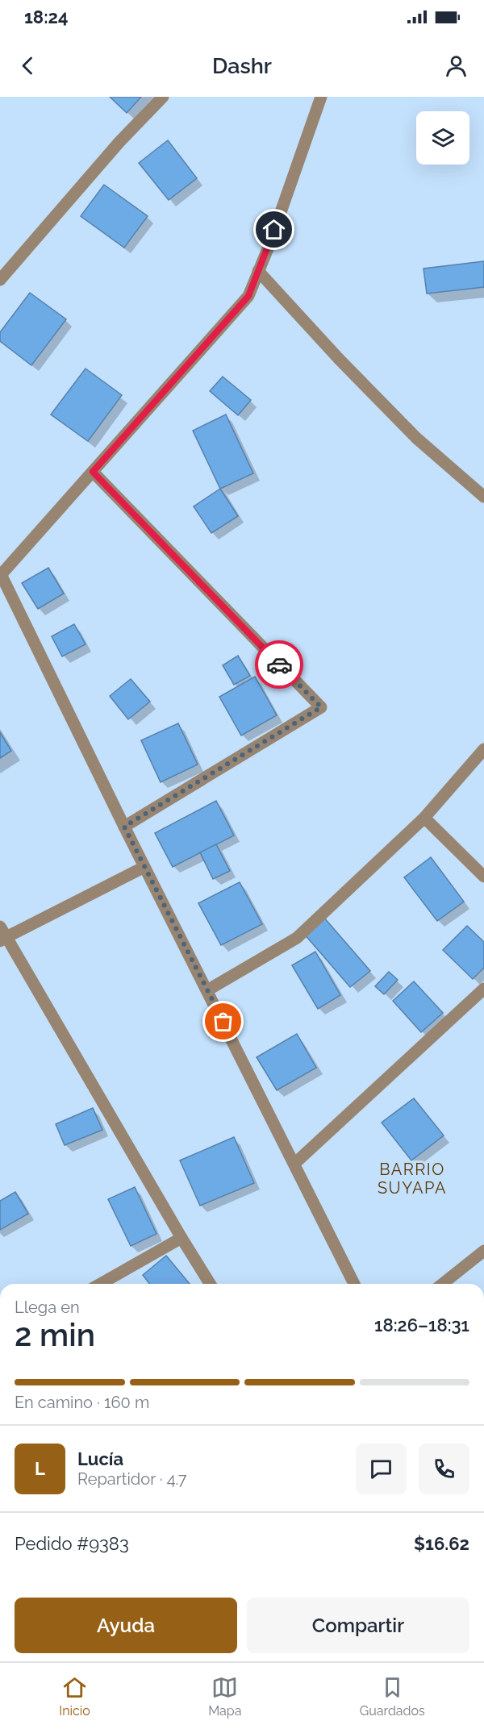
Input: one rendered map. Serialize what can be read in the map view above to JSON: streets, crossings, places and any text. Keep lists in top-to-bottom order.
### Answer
{
  "districts": ["BARRIO SUYAPA"],
  "page": {
    "status": "18:24",
    "header": "Dashr",
    "heading": ["2 min", "Llega en", "18:26–18:31"],
    "panel": [
      "Lucía",
      "Repartidor · 4.7",
      "Pedido #9383",
      "$16.62"
    ],
    "bar": "En camino · 160 m",
    "round": "L",
    "buttons": ["Ayuda", "Compartir"],
    "tabs": ["Inicio", "Mapa", "Guardados"]
  }
}
